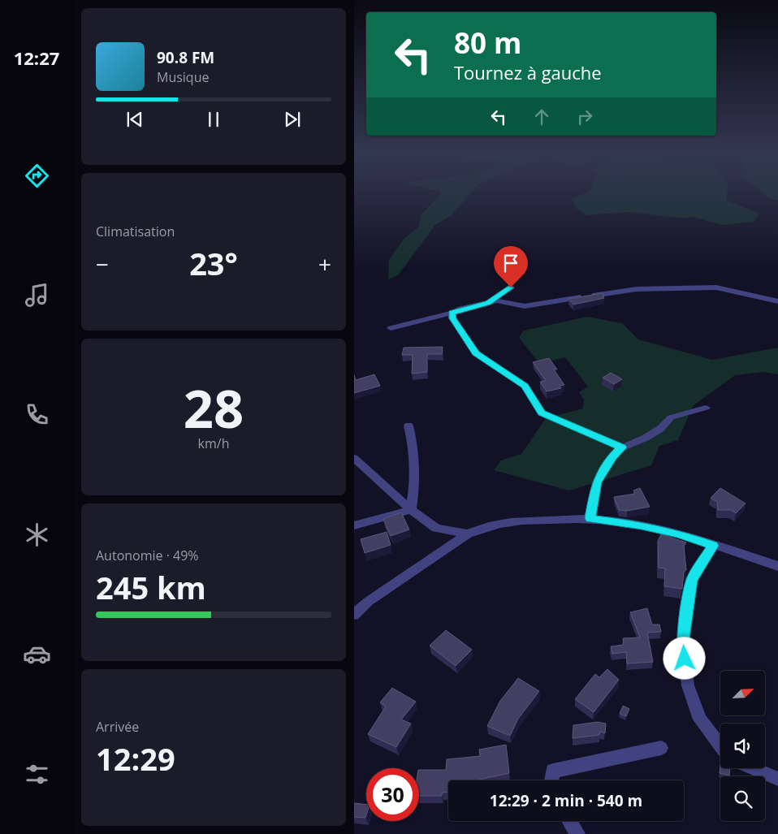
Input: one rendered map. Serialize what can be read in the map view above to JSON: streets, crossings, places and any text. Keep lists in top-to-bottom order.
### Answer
{
  "north": "top right",
  "page": {
    "tabs": "12:27",
    "turn": ["80 m", "Tournez à gauche"],
    "song": ["90.8 FM", "Musique"],
    "tile": [
      "Climatisation",
      ["28", "km/h"],
      ["Autonomie · 49%", "245 km"],
      ["Arrivée", "12:29"]
    ],
    "heat": ["−", "23°", "+"],
    "limit": "30",
    "trip": "12:29 · 2 min · 540 m"
  }
}
